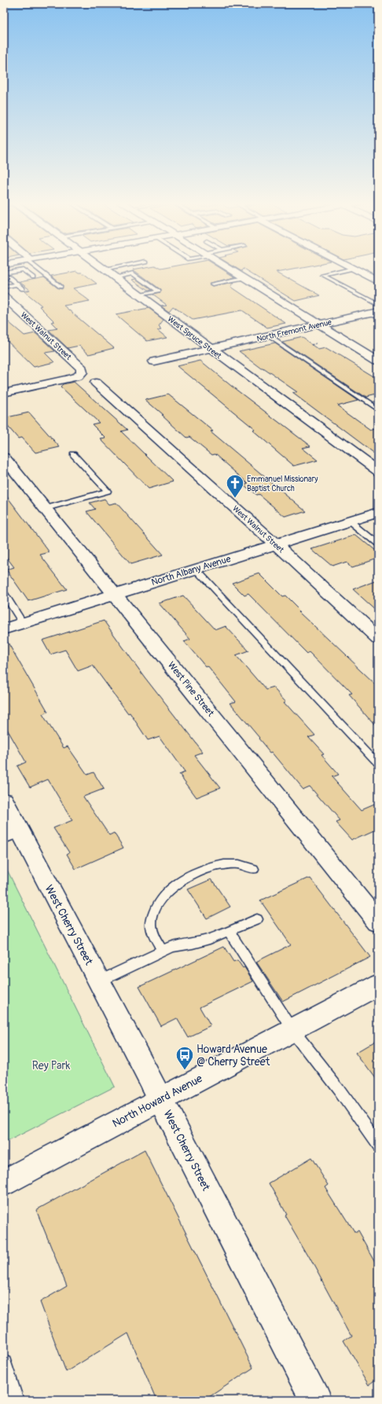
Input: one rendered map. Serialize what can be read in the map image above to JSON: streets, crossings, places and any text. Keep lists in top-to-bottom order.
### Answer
{
  "streets": {
    "street": [
      "North Fremont Avenue",
      "West Walnut Street",
      "West Spruce Street",
      "North Albany Avenue",
      "West Pine Street",
      "West Cherry Street",
      "North Howard Avenue"
    ]
  },
  "crossings": [
    ["North Fremont Avenue", "West Spruce Street"],
    ["West Walnut Street", "North Albany Avenue"],
    ["North Albany Avenue", "West Pine Street"],
    ["West Cherry Street", "North Howard Avenue"]
  ],
  "parks": ["Rey Park"],
  "places": {
    "church": ["Emmanuel Missionary Baptist Church"],
    "bus stop": ["Howard Avenue @ Cherry Street"]
  }
}
